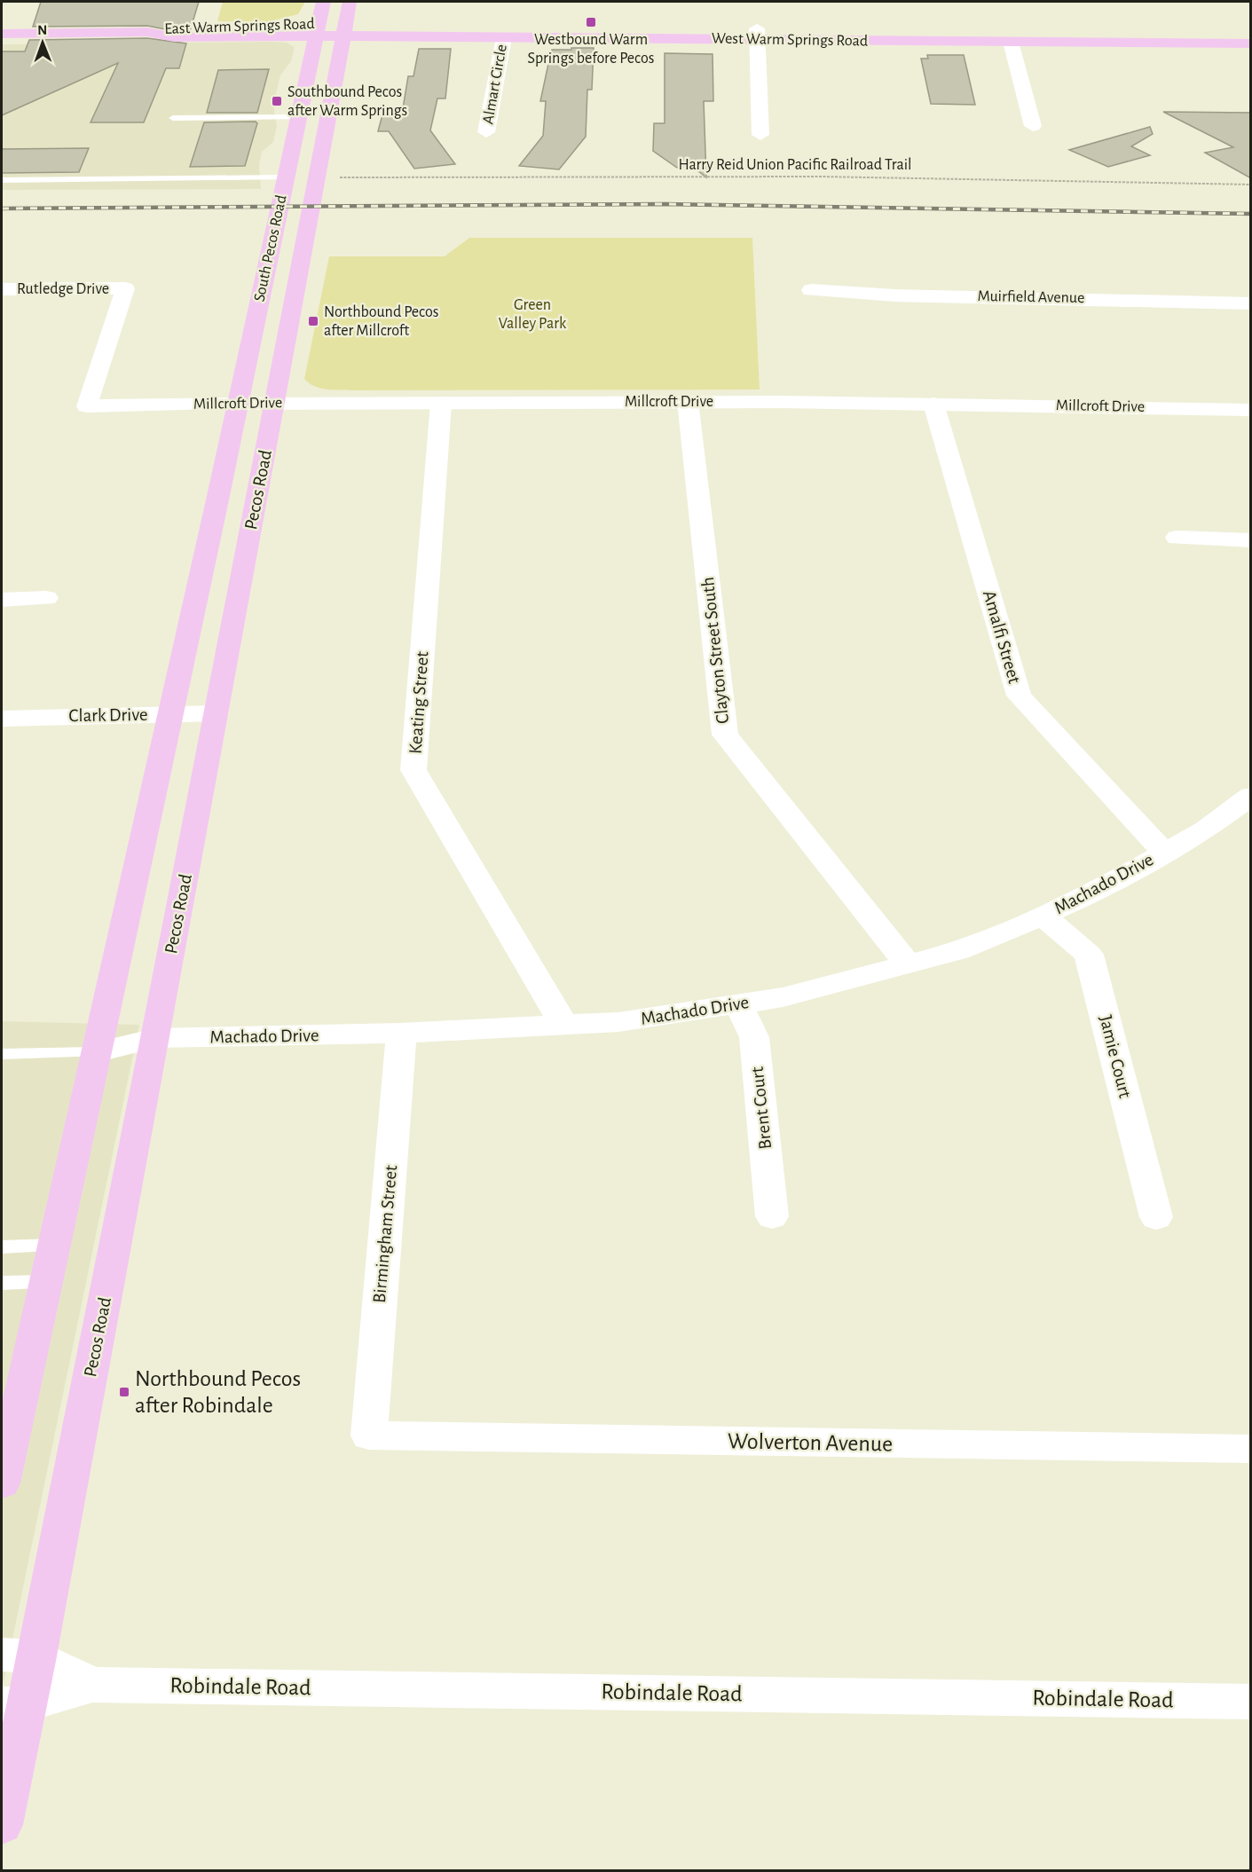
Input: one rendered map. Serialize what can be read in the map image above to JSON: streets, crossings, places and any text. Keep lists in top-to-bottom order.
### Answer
{
  "streets": {
    "main road": [
      "East Warm Springs Road",
      "West Warm Springs Road",
      "South Pecos Road",
      "Pecos Road"
    ],
    "street": [
      "Almart Circle",
      "Rutledge Drive",
      "Muirfield Avenue",
      "Millcroft Drive",
      "Amalfi Street",
      "Clayton Street South",
      "Keating Street",
      "Clark Drive",
      "Machado Drive",
      "Jamie Court",
      "Brent Court",
      "Birmingham Street",
      "Wolverton Avenue",
      "Robindale Road"
    ],
    "path": ["Harry Reid Union Pacific Railroad Trail"]
  },
  "crossings": [
    ["East Warm Springs Road", "West Warm Springs Road"],
    ["East Warm Springs Road", "South Pecos Road"],
    ["East Warm Springs Road", "Pecos Road"],
    ["West Warm Springs Road", "Almart Circle"],
    ["West Warm Springs Road", "South Pecos Road"],
    ["West Warm Springs Road", "Pecos Road"],
    ["South Pecos Road", "Millcroft Drive"],
    ["South Pecos Road", "Pecos Road"],
    ["Rutledge Drive", "Millcroft Drive"],
    ["Millcroft Drive", "Pecos Road"],
    ["Millcroft Drive", "Amalfi Street"],
    ["Millcroft Drive", "Clayton Street South"],
    ["Millcroft Drive", "Keating Street"],
    ["Pecos Road", "Clark Drive"],
    ["Pecos Road", "Machado Drive"],
    ["Pecos Road", "Robindale Road"],
    ["Amalfi Street", "Machado Drive"],
    ["Clayton Street South", "Machado Drive"],
    ["Keating Street", "Machado Drive"],
    ["Machado Drive", "Jamie Court"],
    ["Machado Drive", "Brent Court"],
    ["Machado Drive", "Birmingham Street"],
    ["Birmingham Street", "Wolverton Avenue"]
  ],
  "parks": ["Green Valley Park"],
  "places": {
    "transit": [
      "Westbound Warm Springs before Pecos",
      "Southbound Pecos after Warm Springs",
      "Northbound Pecos after Millcroft",
      "Northbound Pecos after Robindale"
    ]
  },
  "north": "top"
}
